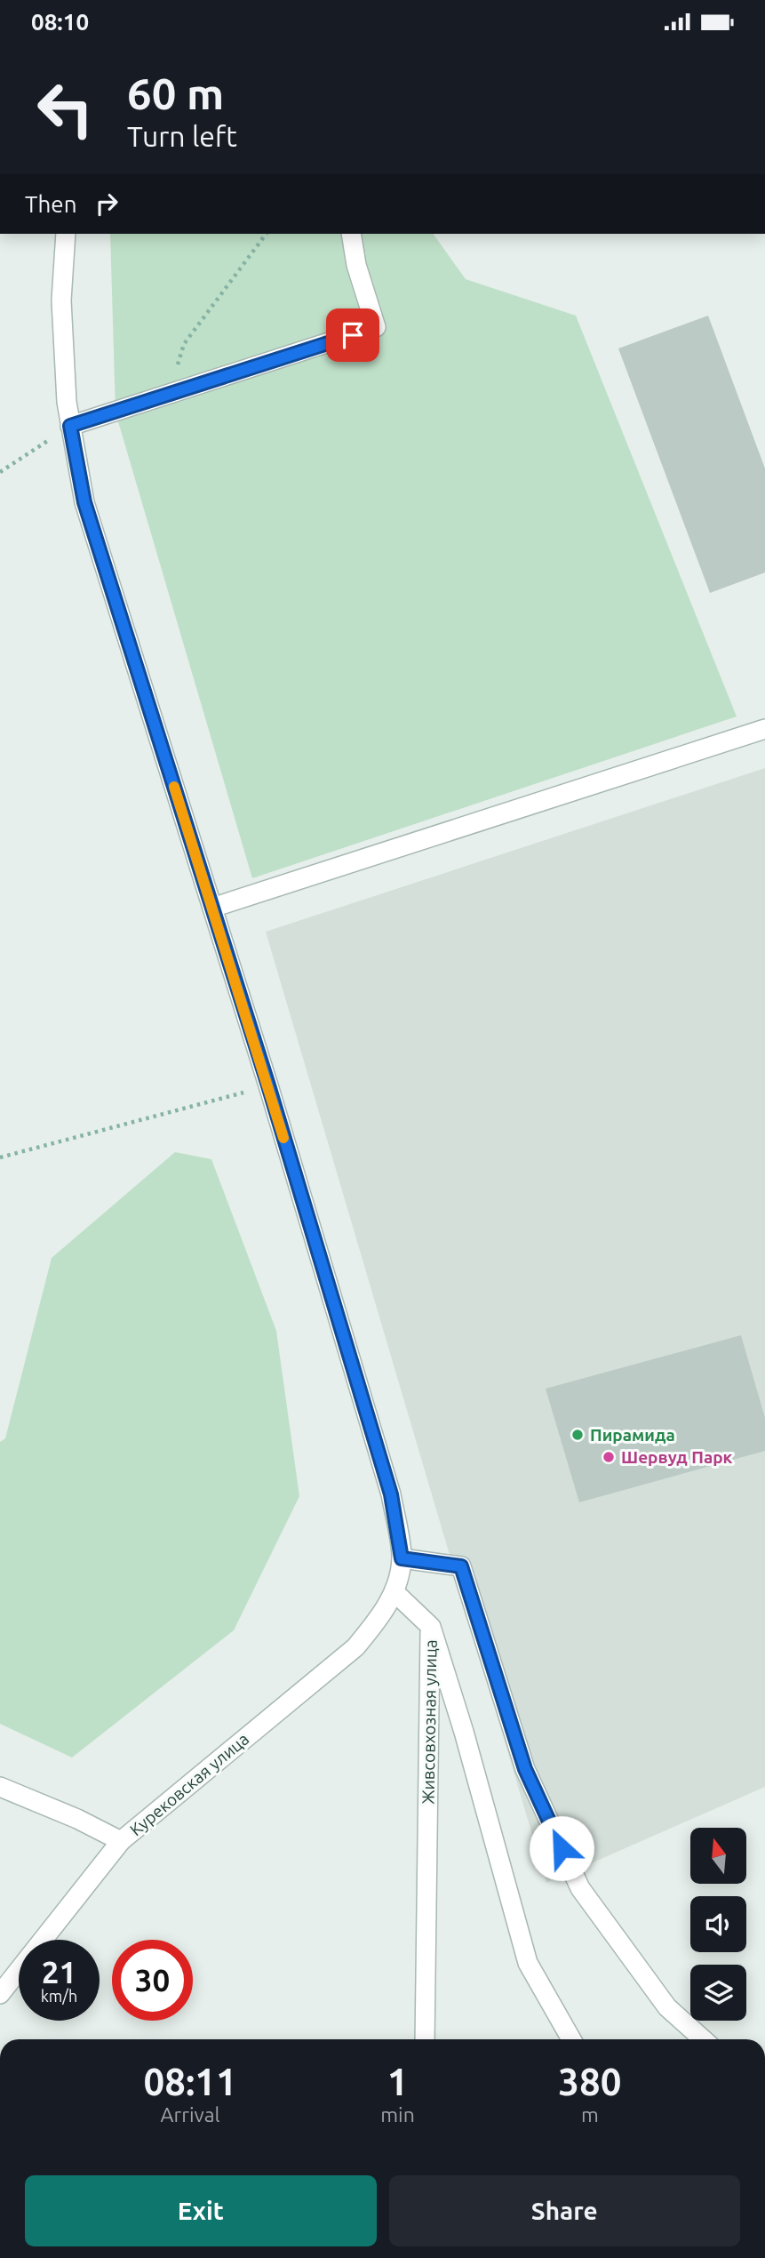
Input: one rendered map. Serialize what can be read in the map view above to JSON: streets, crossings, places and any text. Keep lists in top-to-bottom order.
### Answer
{
  "streets": {
    "street": ["Живсовхозная улица", "Курековская улица"]
  },
  "crossings": [
    ["Живсовхозная улица", "Курековская улица"]
  ],
  "places": ["Пирамида", "Шервуд Парк"],
  "north": "top",
  "page": {
    "status": "08:10",
    "turn": ["60 m", "Turn left"],
    "then": "Then",
    "speed": "21 km/h",
    "limit": "30",
    "eta": [
      "08:11",
      "Arrival",
      "1",
      "min",
      "380",
      "m"
    ],
    "buttons": ["Exit", "Share"]
  }
}
